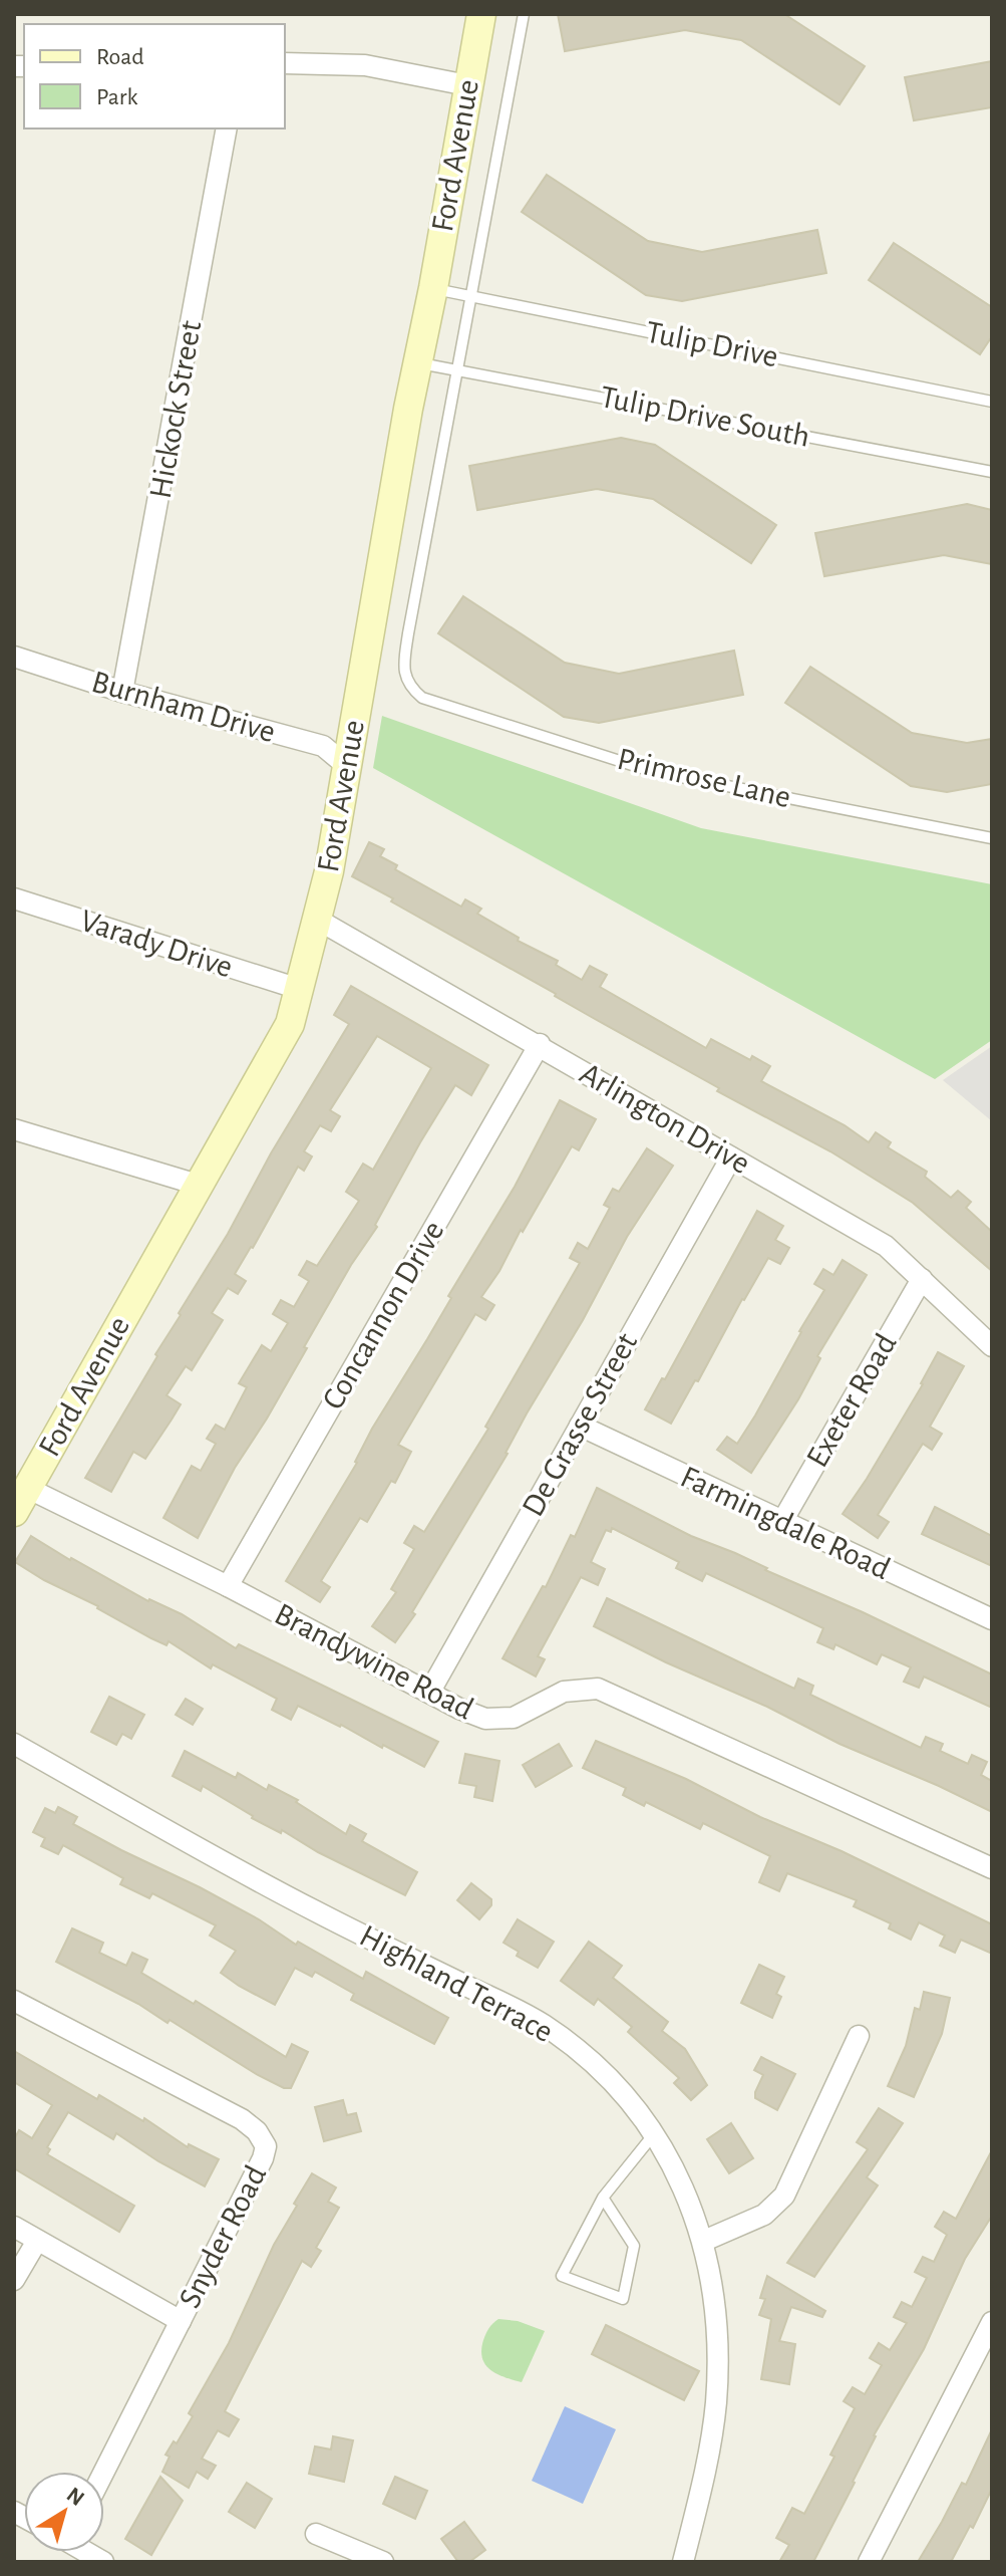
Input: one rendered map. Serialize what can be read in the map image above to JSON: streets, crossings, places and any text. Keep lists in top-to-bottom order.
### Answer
{
  "streets": {
    "street": [
      "Ford Avenue",
      "Hickock Street",
      "Burnham Drive",
      "Varady Drive",
      "Arlington Drive",
      "Concannon Drive",
      "Exeter Road",
      "De Grasse Street",
      "Farmingdale Road",
      "Brandywine Road",
      "Highland Terrace",
      "Snyder Road"
    ],
    "lane": ["Tulip Drive", "Tulip Drive South", "Primrose Lane"]
  },
  "crossings": [
    ["Ford Avenue", "Tulip Drive"],
    ["Ford Avenue", "Tulip Drive South"],
    ["Ford Avenue", "Burnham Drive"],
    ["Ford Avenue", "Varady Drive"],
    ["Ford Avenue", "Arlington Drive"],
    ["Ford Avenue", "Brandywine Road"],
    ["Hickock Street", "Burnham Drive"],
    ["Tulip Drive South", "Primrose Lane"],
    ["Arlington Drive", "Concannon Drive"],
    ["Arlington Drive", "Exeter Road"],
    ["Arlington Drive", "De Grasse Street"],
    ["Concannon Drive", "Brandywine Road"],
    ["Exeter Road", "Farmingdale Road"],
    ["De Grasse Street", "Farmingdale Road"],
    ["De Grasse Street", "Brandywine Road"]
  ],
  "legend": ["Road", "Park"],
  "north": "top right"
}
